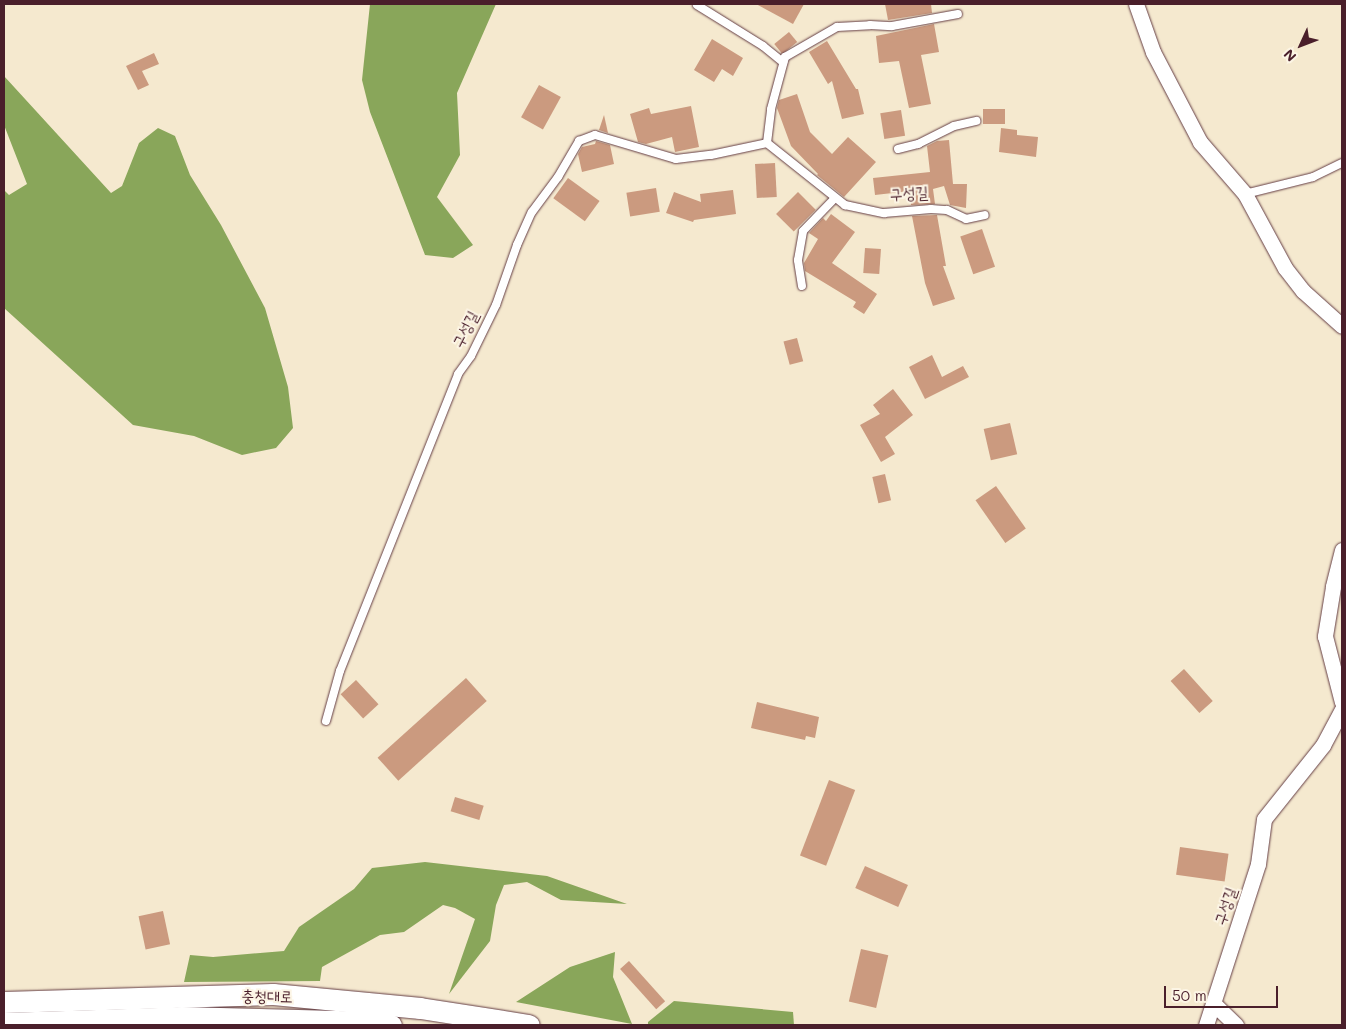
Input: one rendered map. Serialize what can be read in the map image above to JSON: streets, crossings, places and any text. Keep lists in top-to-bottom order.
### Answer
{
  "streets": {
    "main road": ["충청대로"],
    "street": ["구성길"]
  },
  "scale_bar": "50 m",
  "north": "bottom left"
}
